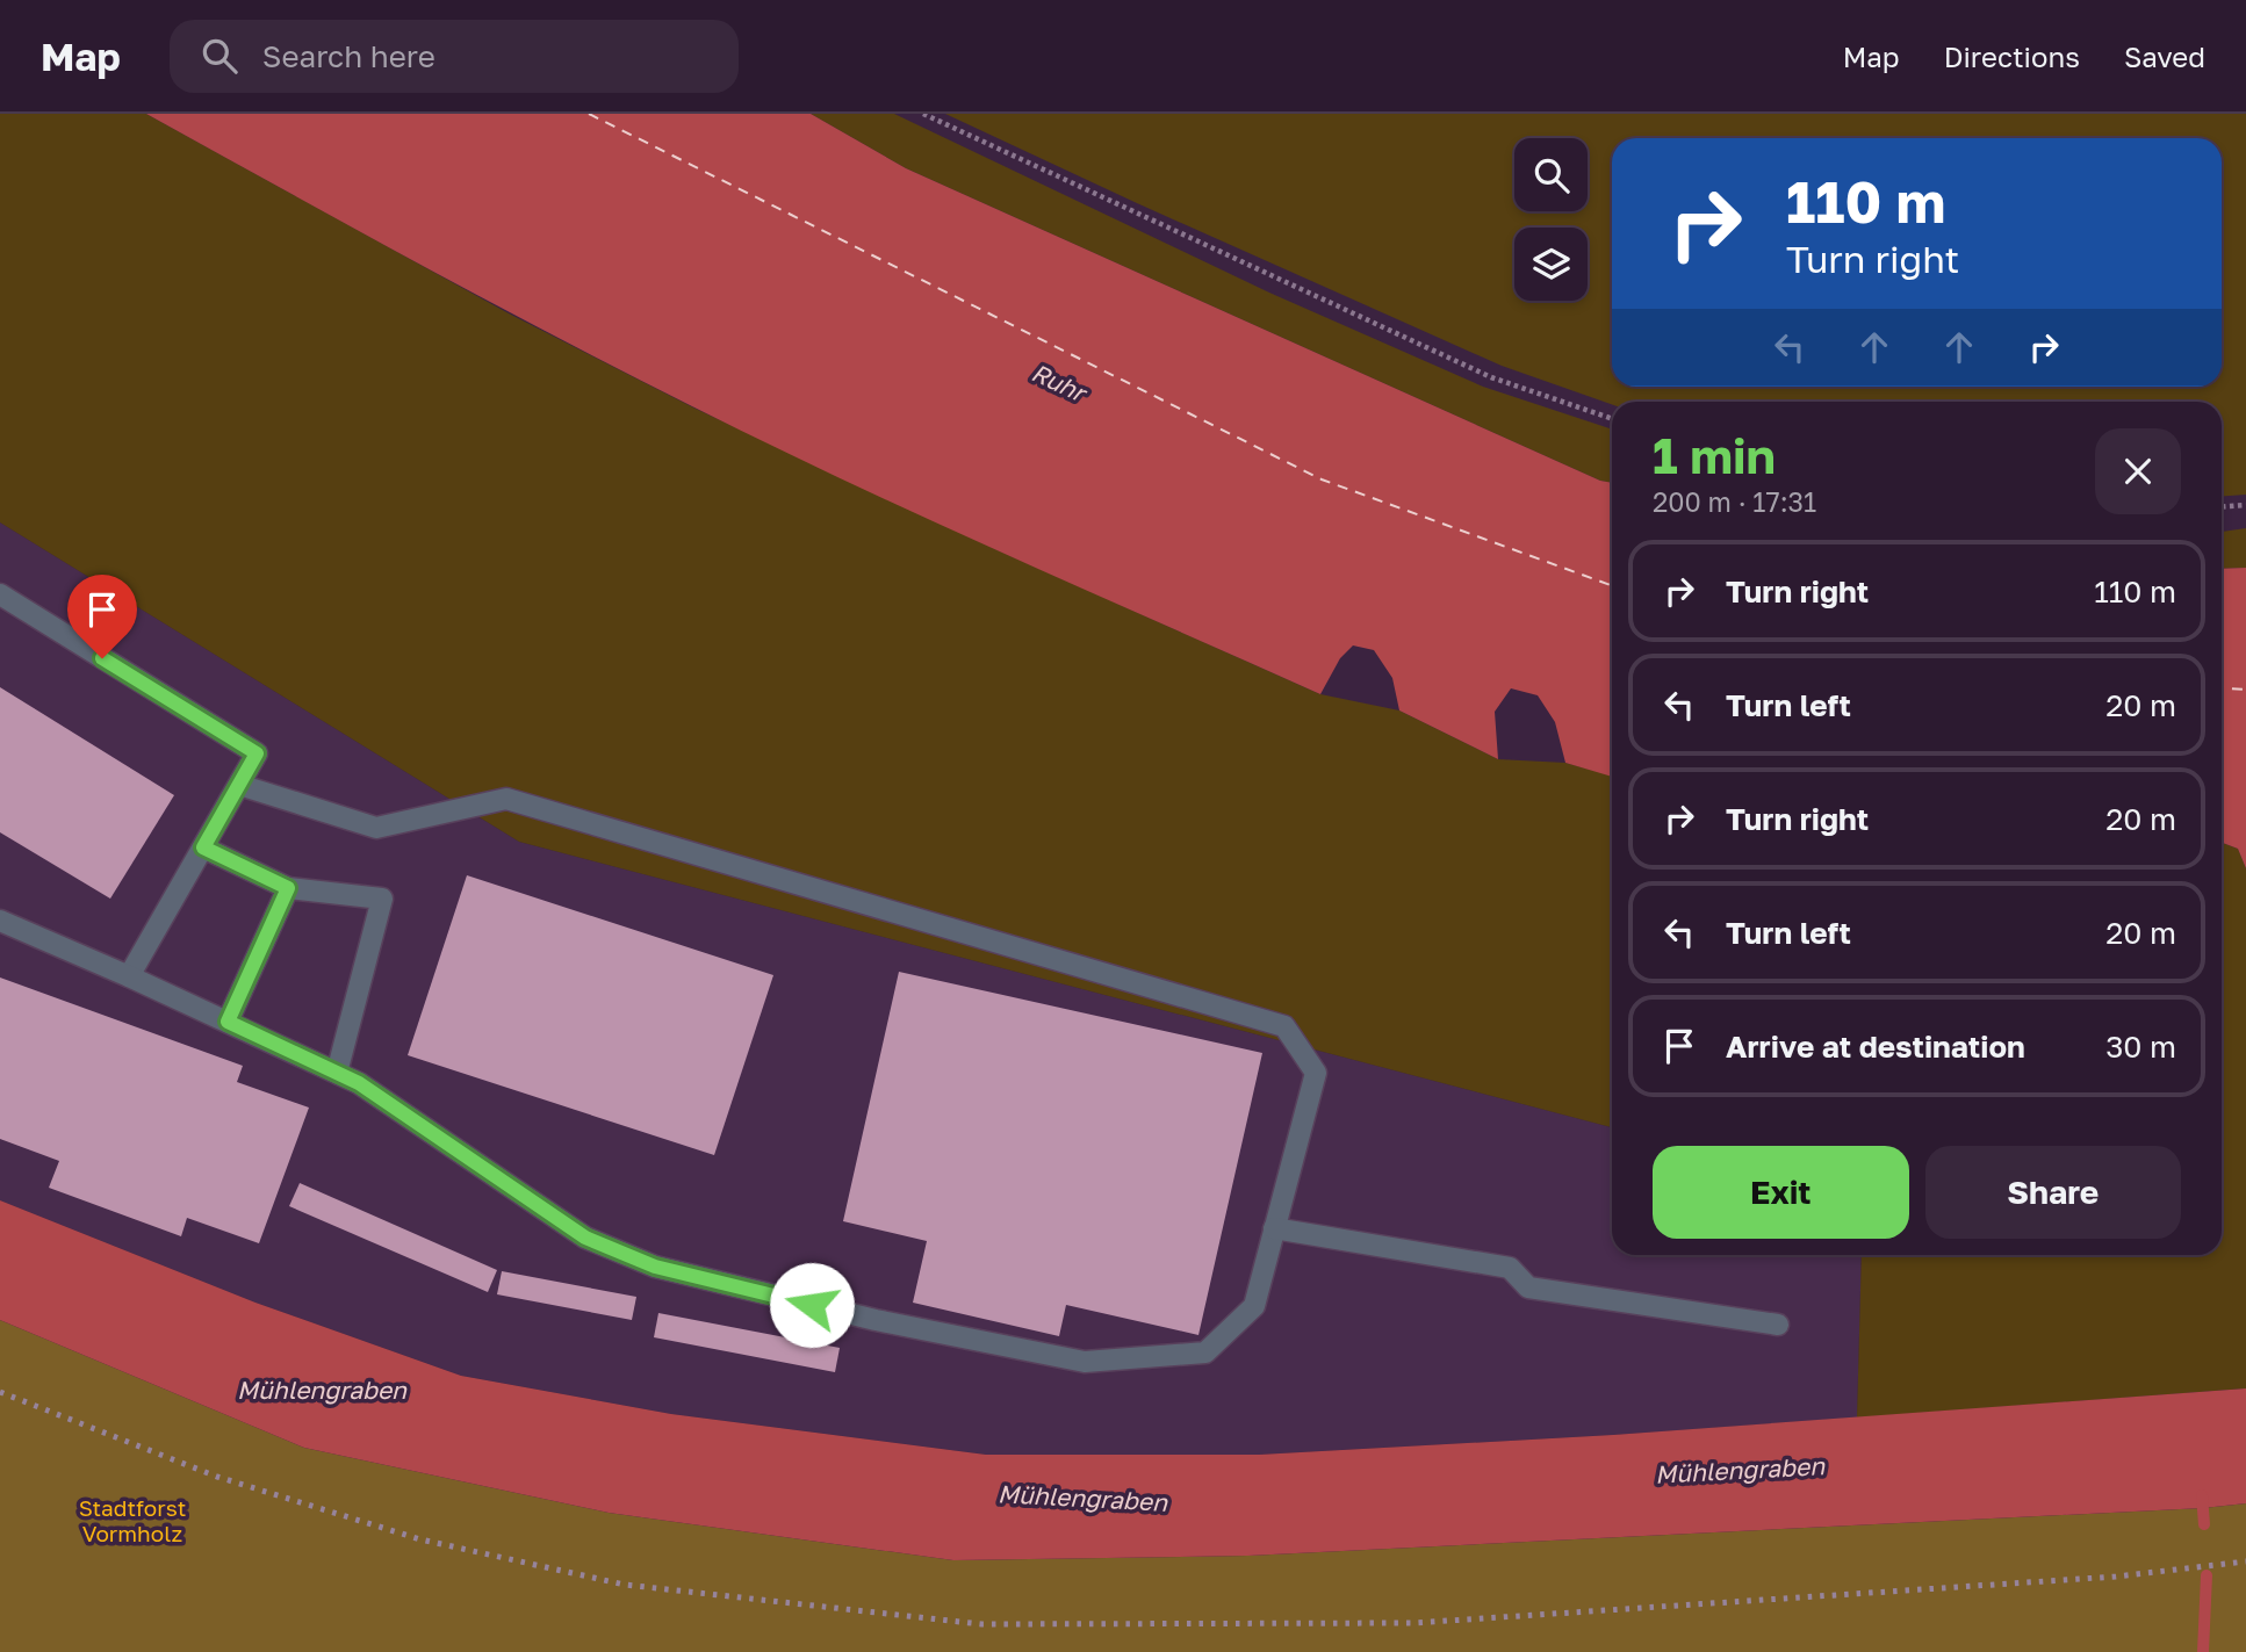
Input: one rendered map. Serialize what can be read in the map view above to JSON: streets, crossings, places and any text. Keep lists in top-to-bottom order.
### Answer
{
  "water": ["Ruhr", "Mühlengraben"],
  "parks": ["Stadtforst Vormholz"],
  "page": {
    "header": "Map",
    "search": "Search here",
    "nav": ["Map", "Directions", "Saved"],
    "turn": ["110 m", "Turn right"],
    "heading": ["1 min", "200 m · 17:31"],
    "list": [
      {
        "name": "Turn right",
        "value": "110 m"
      },
      {
        "name": "Turn left",
        "value": "20 m"
      },
      {
        "name": "Turn right",
        "value": "20 m"
      },
      {
        "name": "Turn left",
        "value": "20 m"
      },
      {
        "name": "Arrive at destination",
        "value": "30 m"
      }
    ],
    "buttons": ["Exit", "Share"]
  }
}
